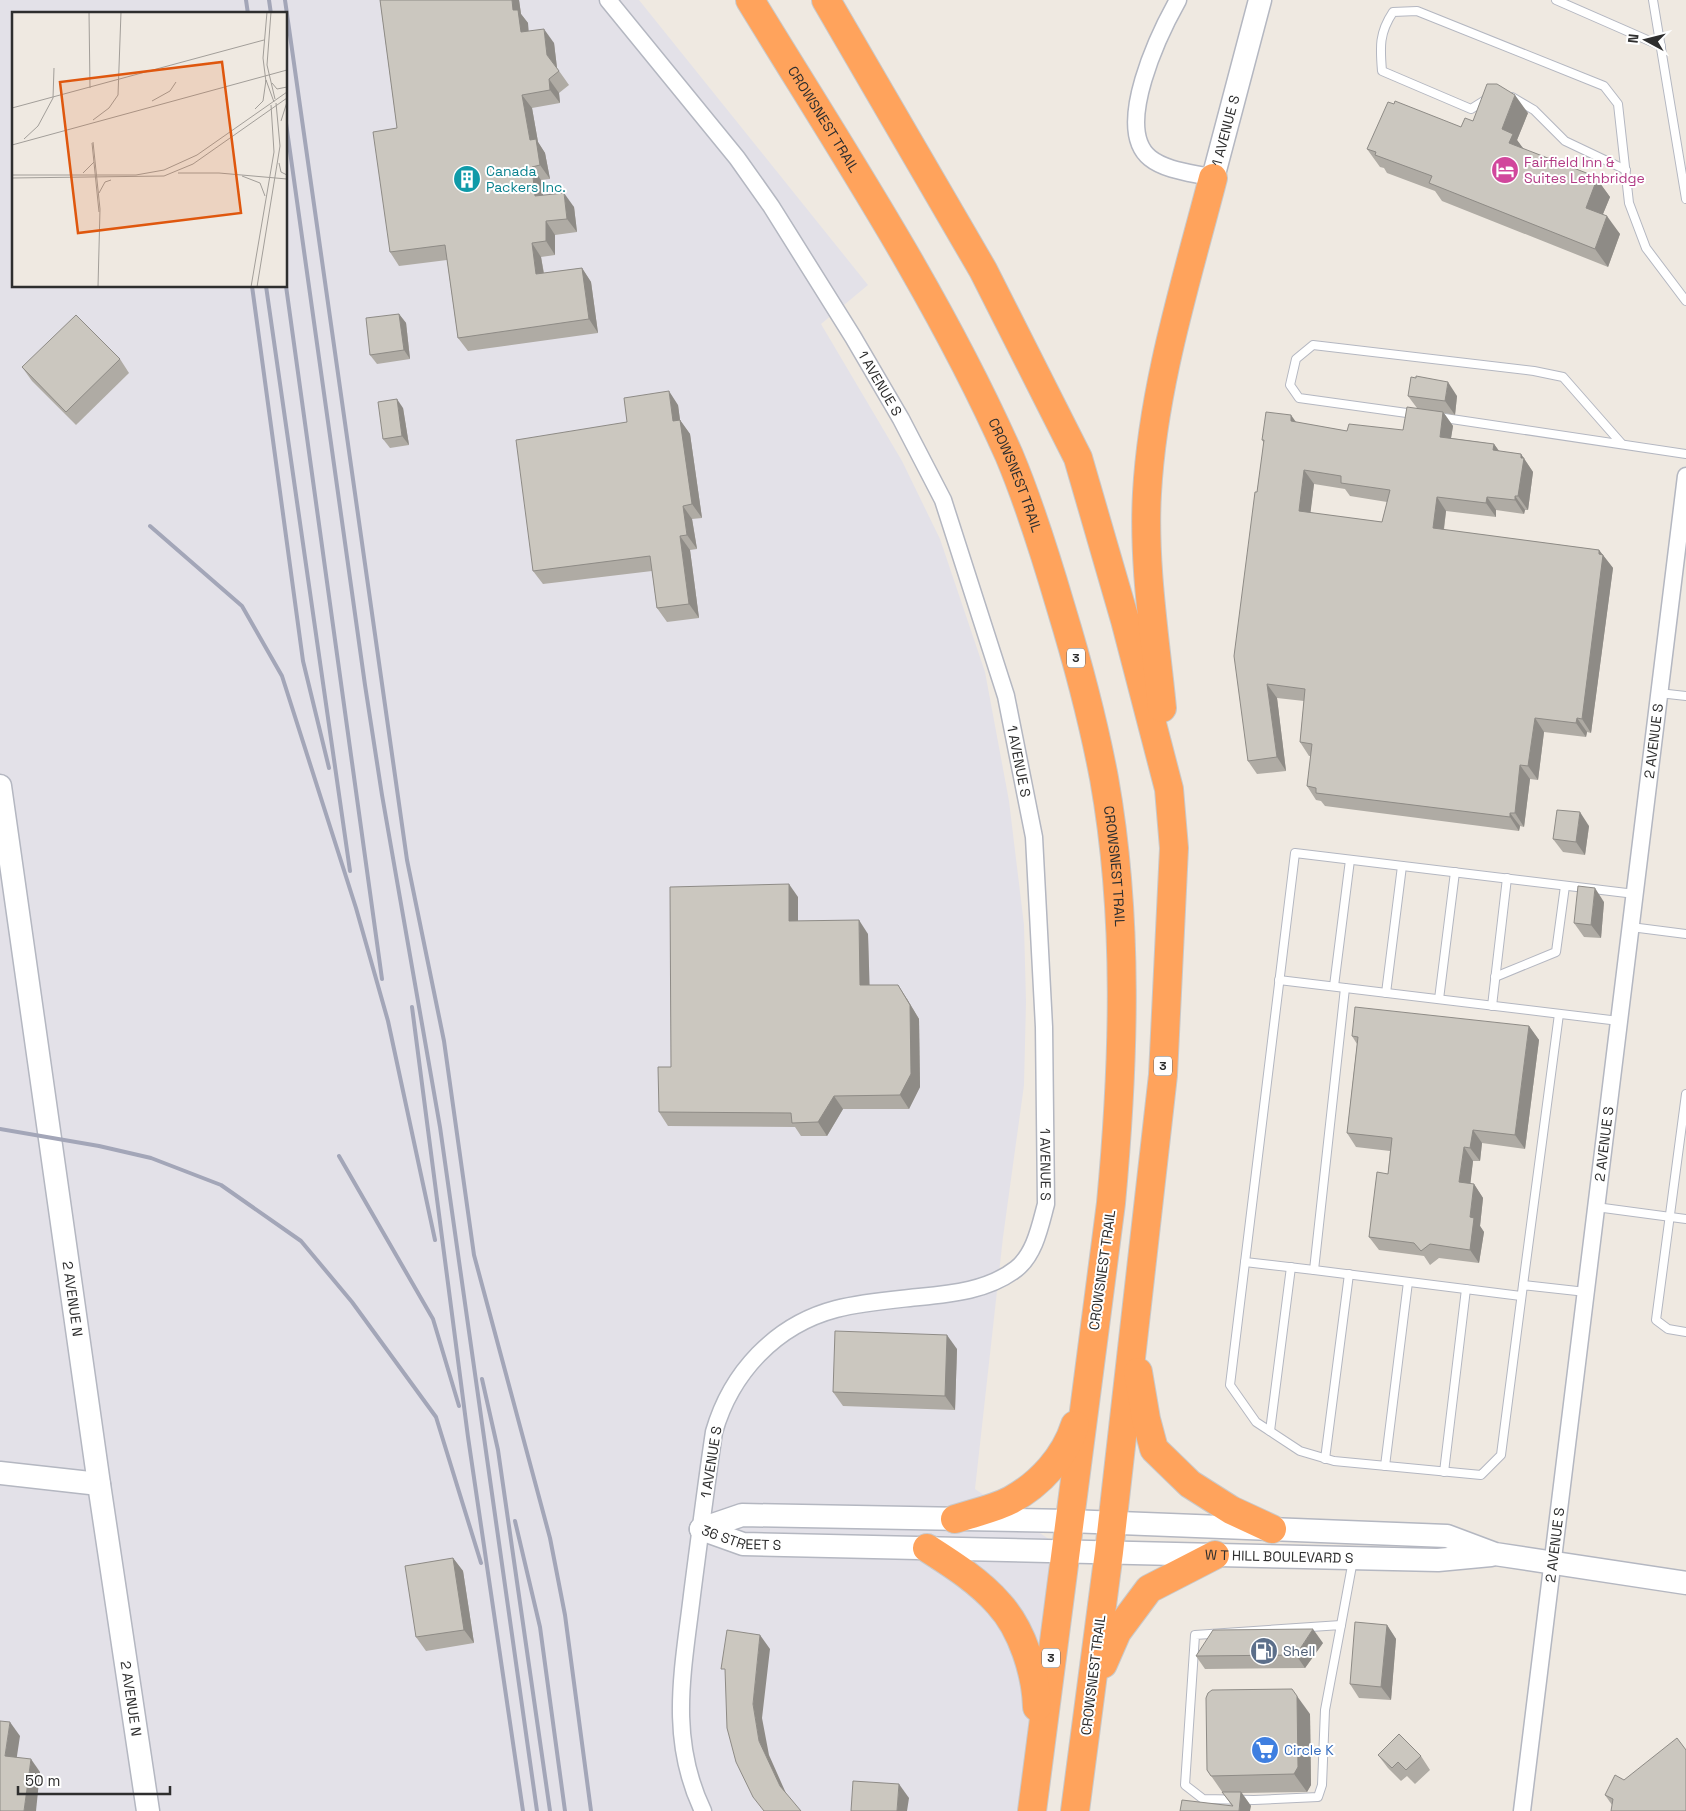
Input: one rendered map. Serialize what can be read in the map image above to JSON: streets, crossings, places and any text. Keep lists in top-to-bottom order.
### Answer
{
  "streets": {
    "highway": ["CROWSNEST TRAIL", "3"],
    "street": [
      "1 AVENUE S",
      "2 AVENUE S",
      "2 AVENUE N",
      "36 STREET S",
      "W T HILL BOULEVARD S"
    ]
  },
  "crossings": [
    ["CROWSNEST TRAIL", "36 STREET S"],
    ["CROWSNEST TRAIL", "W T HILL BOULEVARD S"],
    ["1 AVENUE S", "36 STREET S"],
    ["2 AVENUE S", "W T HILL BOULEVARD S"],
    ["36 STREET S", "W T HILL BOULEVARD S"]
  ],
  "places": {
    "hotel": ["Fairfield Inn & Suites Lethbridge"],
    "building": ["Canada Packers Inc."],
    "fuel station": ["Shell"],
    "supermarket": ["Circle K"]
  },
  "scale_bar": "50 m",
  "north": "left"
}
